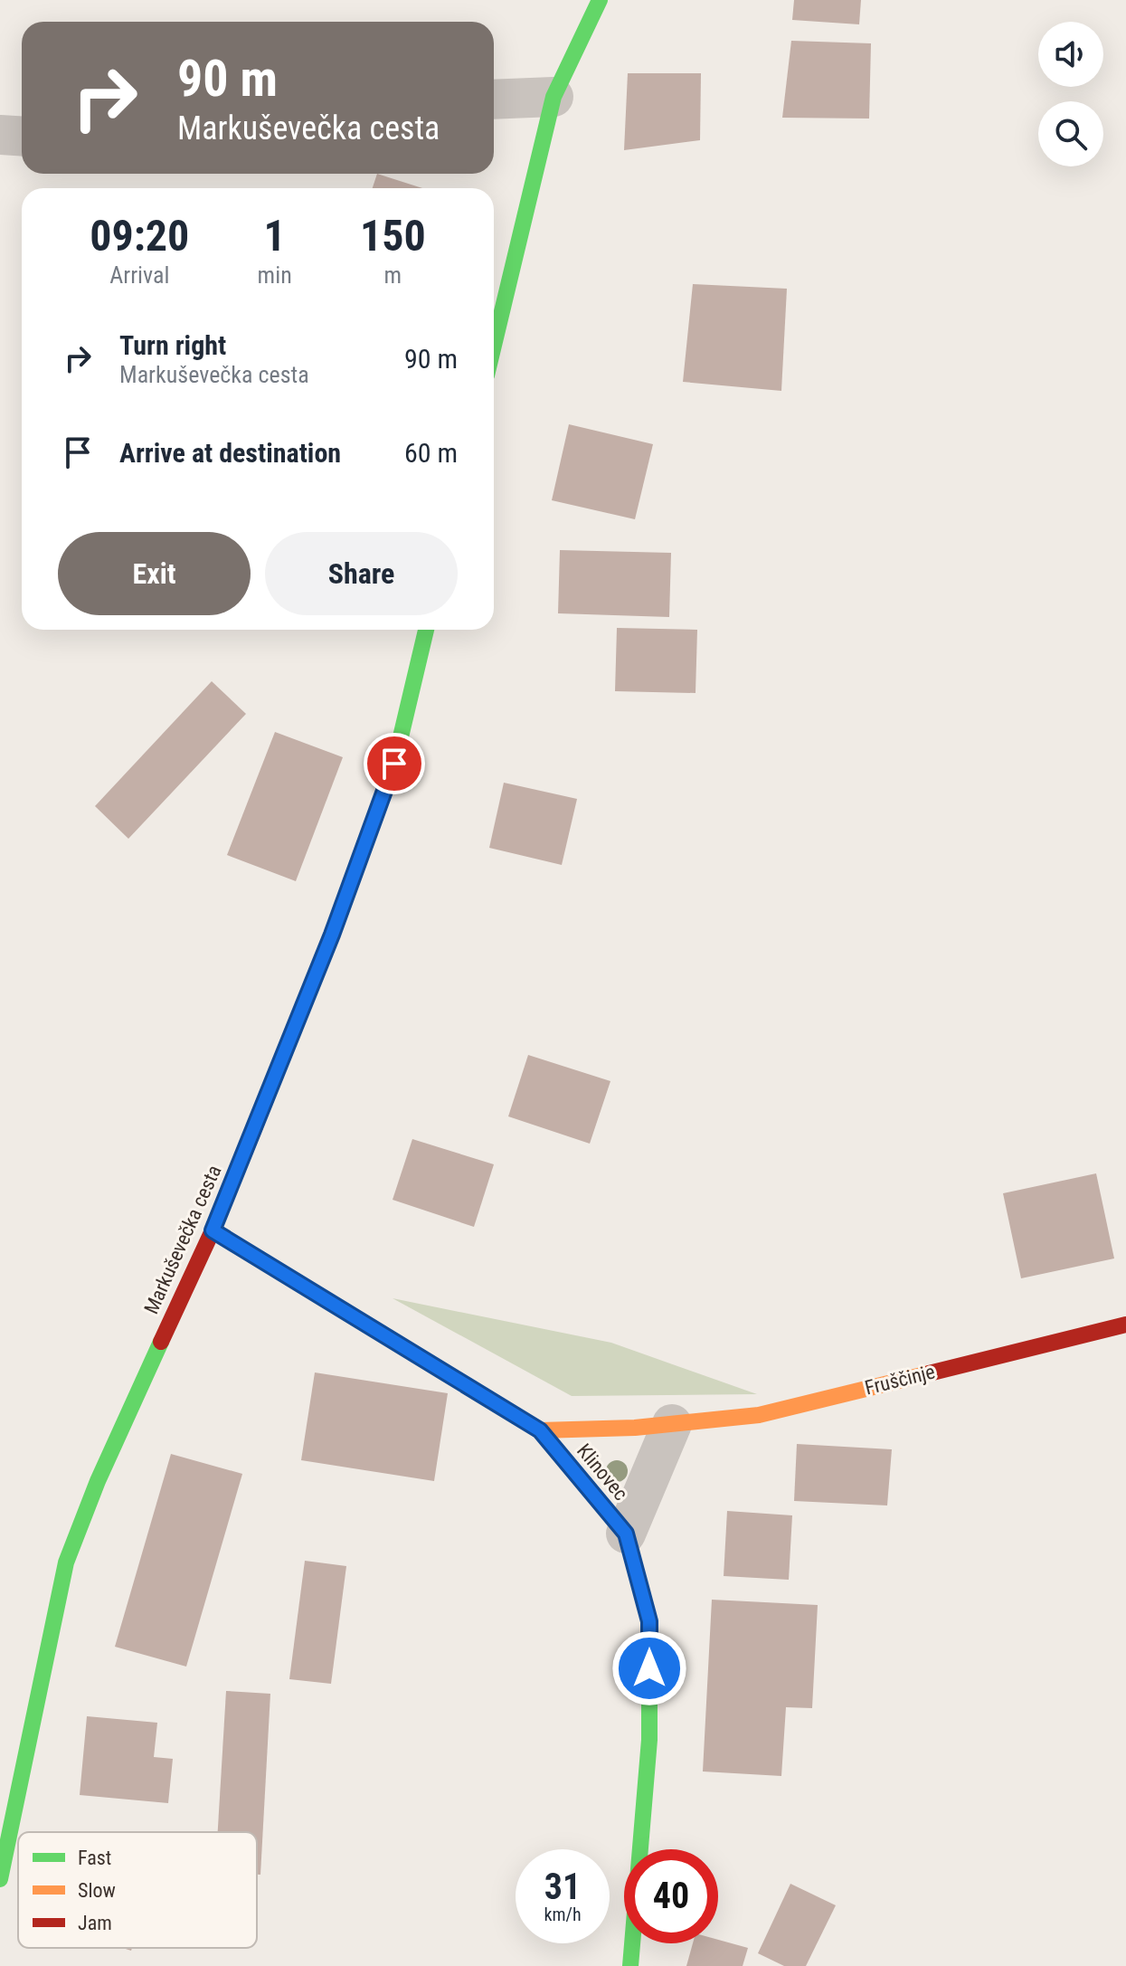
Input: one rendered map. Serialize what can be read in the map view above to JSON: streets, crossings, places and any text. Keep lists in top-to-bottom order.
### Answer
{
  "streets": {
    "main road": ["Markuševečka cesta", "Fruščinje", "Klinovec"]
  },
  "crossings": [
    ["Markuševečka cesta", "Klinovec"],
    ["Fruščinje", "Klinovec"]
  ],
  "legend": ["Fast", "Slow", "Jam"],
  "page": {
    "turn": ["90 m", "Markuševečka cesta"],
    "eta": [
      "09:20",
      "Arrival",
      "1",
      "min",
      "150",
      "m"
    ],
    "list": [
      {
        "name": "Turn right",
        "note": "Markuševečka cesta",
        "value": "90 m"
      },
      {
        "name": "Arrive at destination",
        "value": "60 m"
      }
    ],
    "buttons": ["Exit", "Share"],
    "speed": "31 km/h",
    "limit": "40"
  }
}
